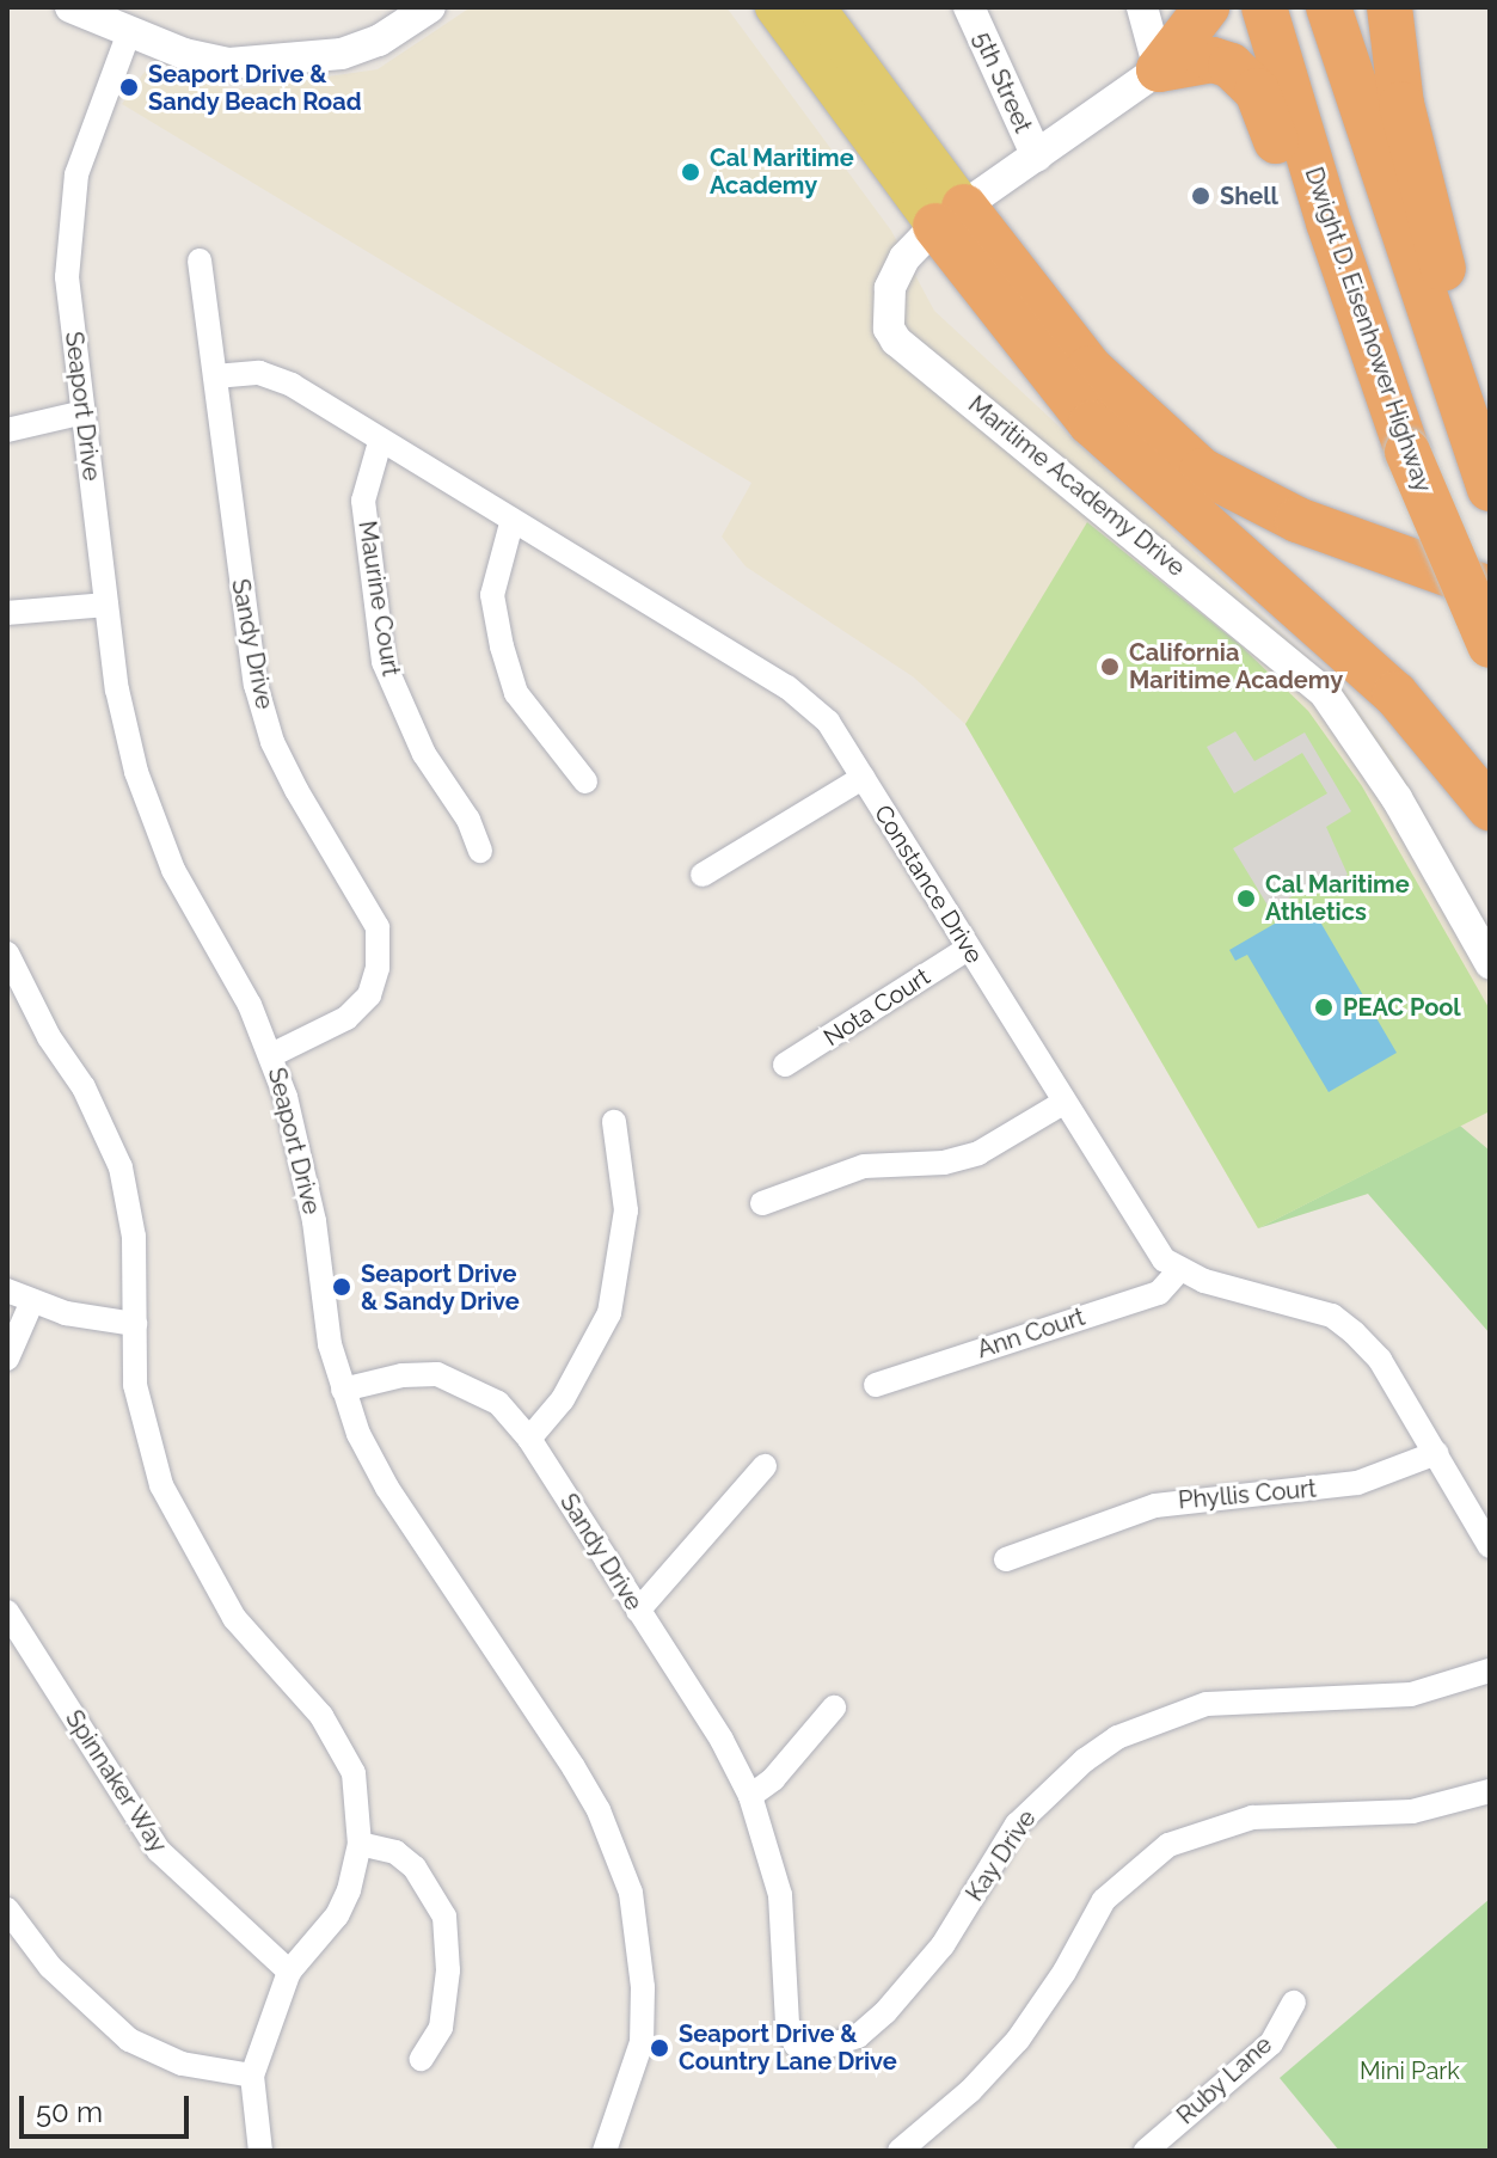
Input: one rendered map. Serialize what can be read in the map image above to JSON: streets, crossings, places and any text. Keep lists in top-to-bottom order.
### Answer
{
  "streets": {
    "highway": ["Dwight D. Eisenhower Highway"],
    "street": [
      "5th Street",
      "Seaport Drive",
      "Maritime Academy Drive",
      "Maurine Court",
      "Sandy Drive",
      "Constance Drive",
      "Nota Court",
      "Ann Court",
      "Phyllis Court",
      "Spinnaker Way",
      "Kay Drive",
      "Ruby Lane"
    ]
  },
  "crossings": [
    ["5th Street", "Maritime Academy Drive"],
    ["Seaport Drive", "Sandy Drive"],
    ["Maurine Court", "Constance Drive"],
    ["Sandy Drive", "Constance Drive"],
    ["Sandy Drive", "Kay Drive"],
    ["Constance Drive", "Nota Court"],
    ["Constance Drive", "Ann Court"]
  ],
  "parks": ["Mini Park"],
  "places": [
    "Seaport Drive & Sandy Beach Road",
    "Cal Maritime Academy",
    "Shell",
    "California Maritime Academy",
    "Cal Maritime Athletics",
    "PEAC Pool",
    "Seaport Drive & Sandy Drive",
    "Seaport Drive & Country Lane Drive"
  ],
  "scale_bar": "50 m"
}
